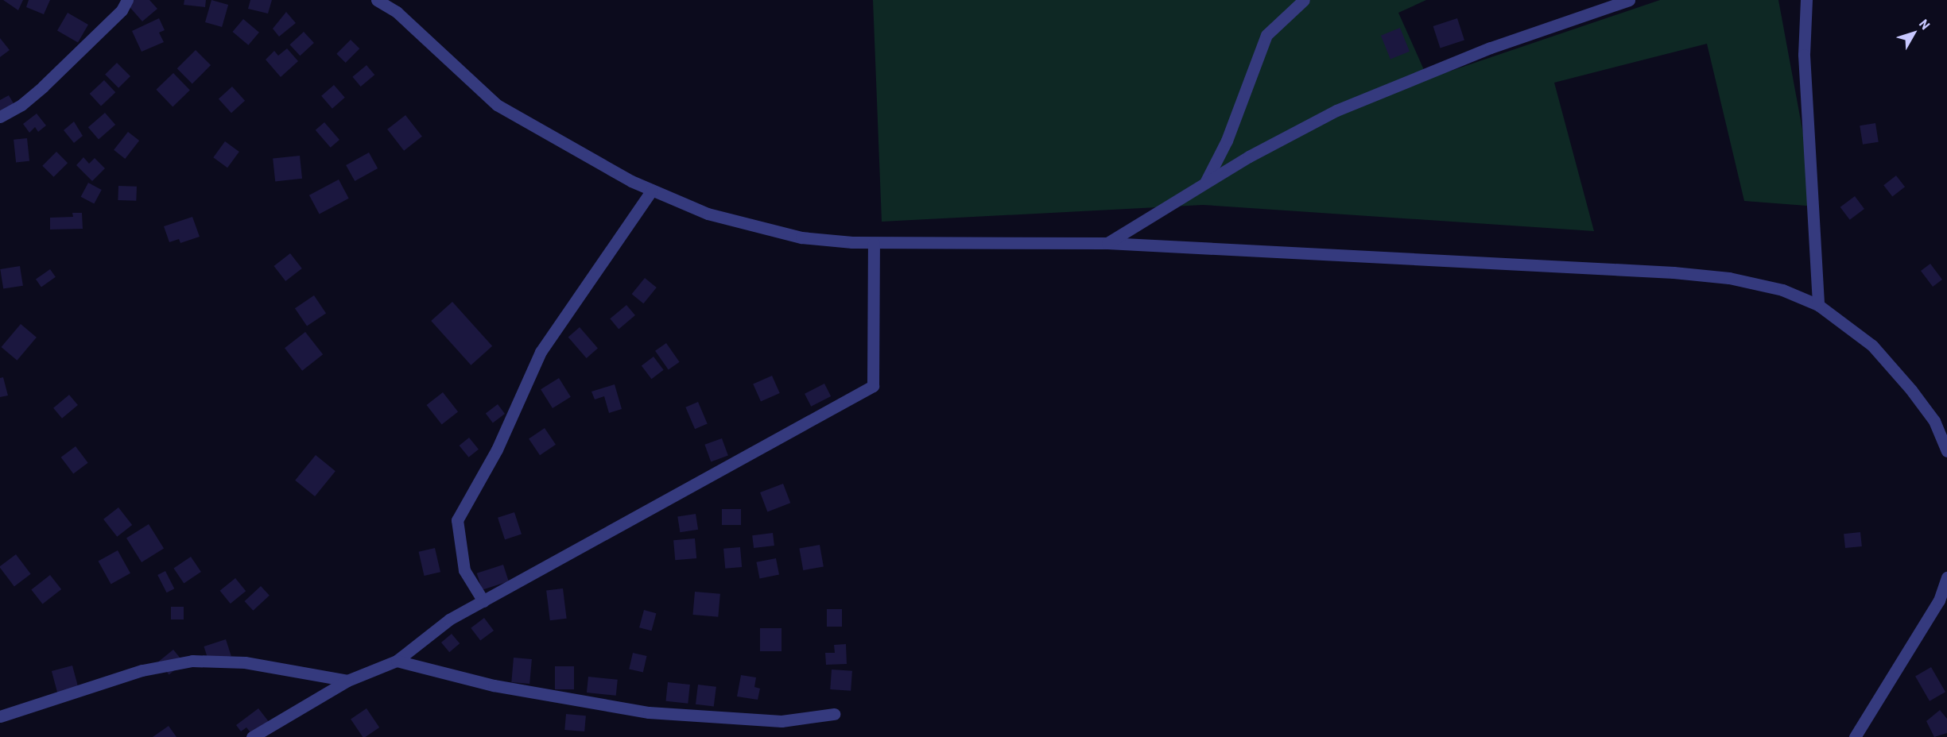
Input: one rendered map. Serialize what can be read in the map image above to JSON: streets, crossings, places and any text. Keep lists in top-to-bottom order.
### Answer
{
  "north": "top right"
}
